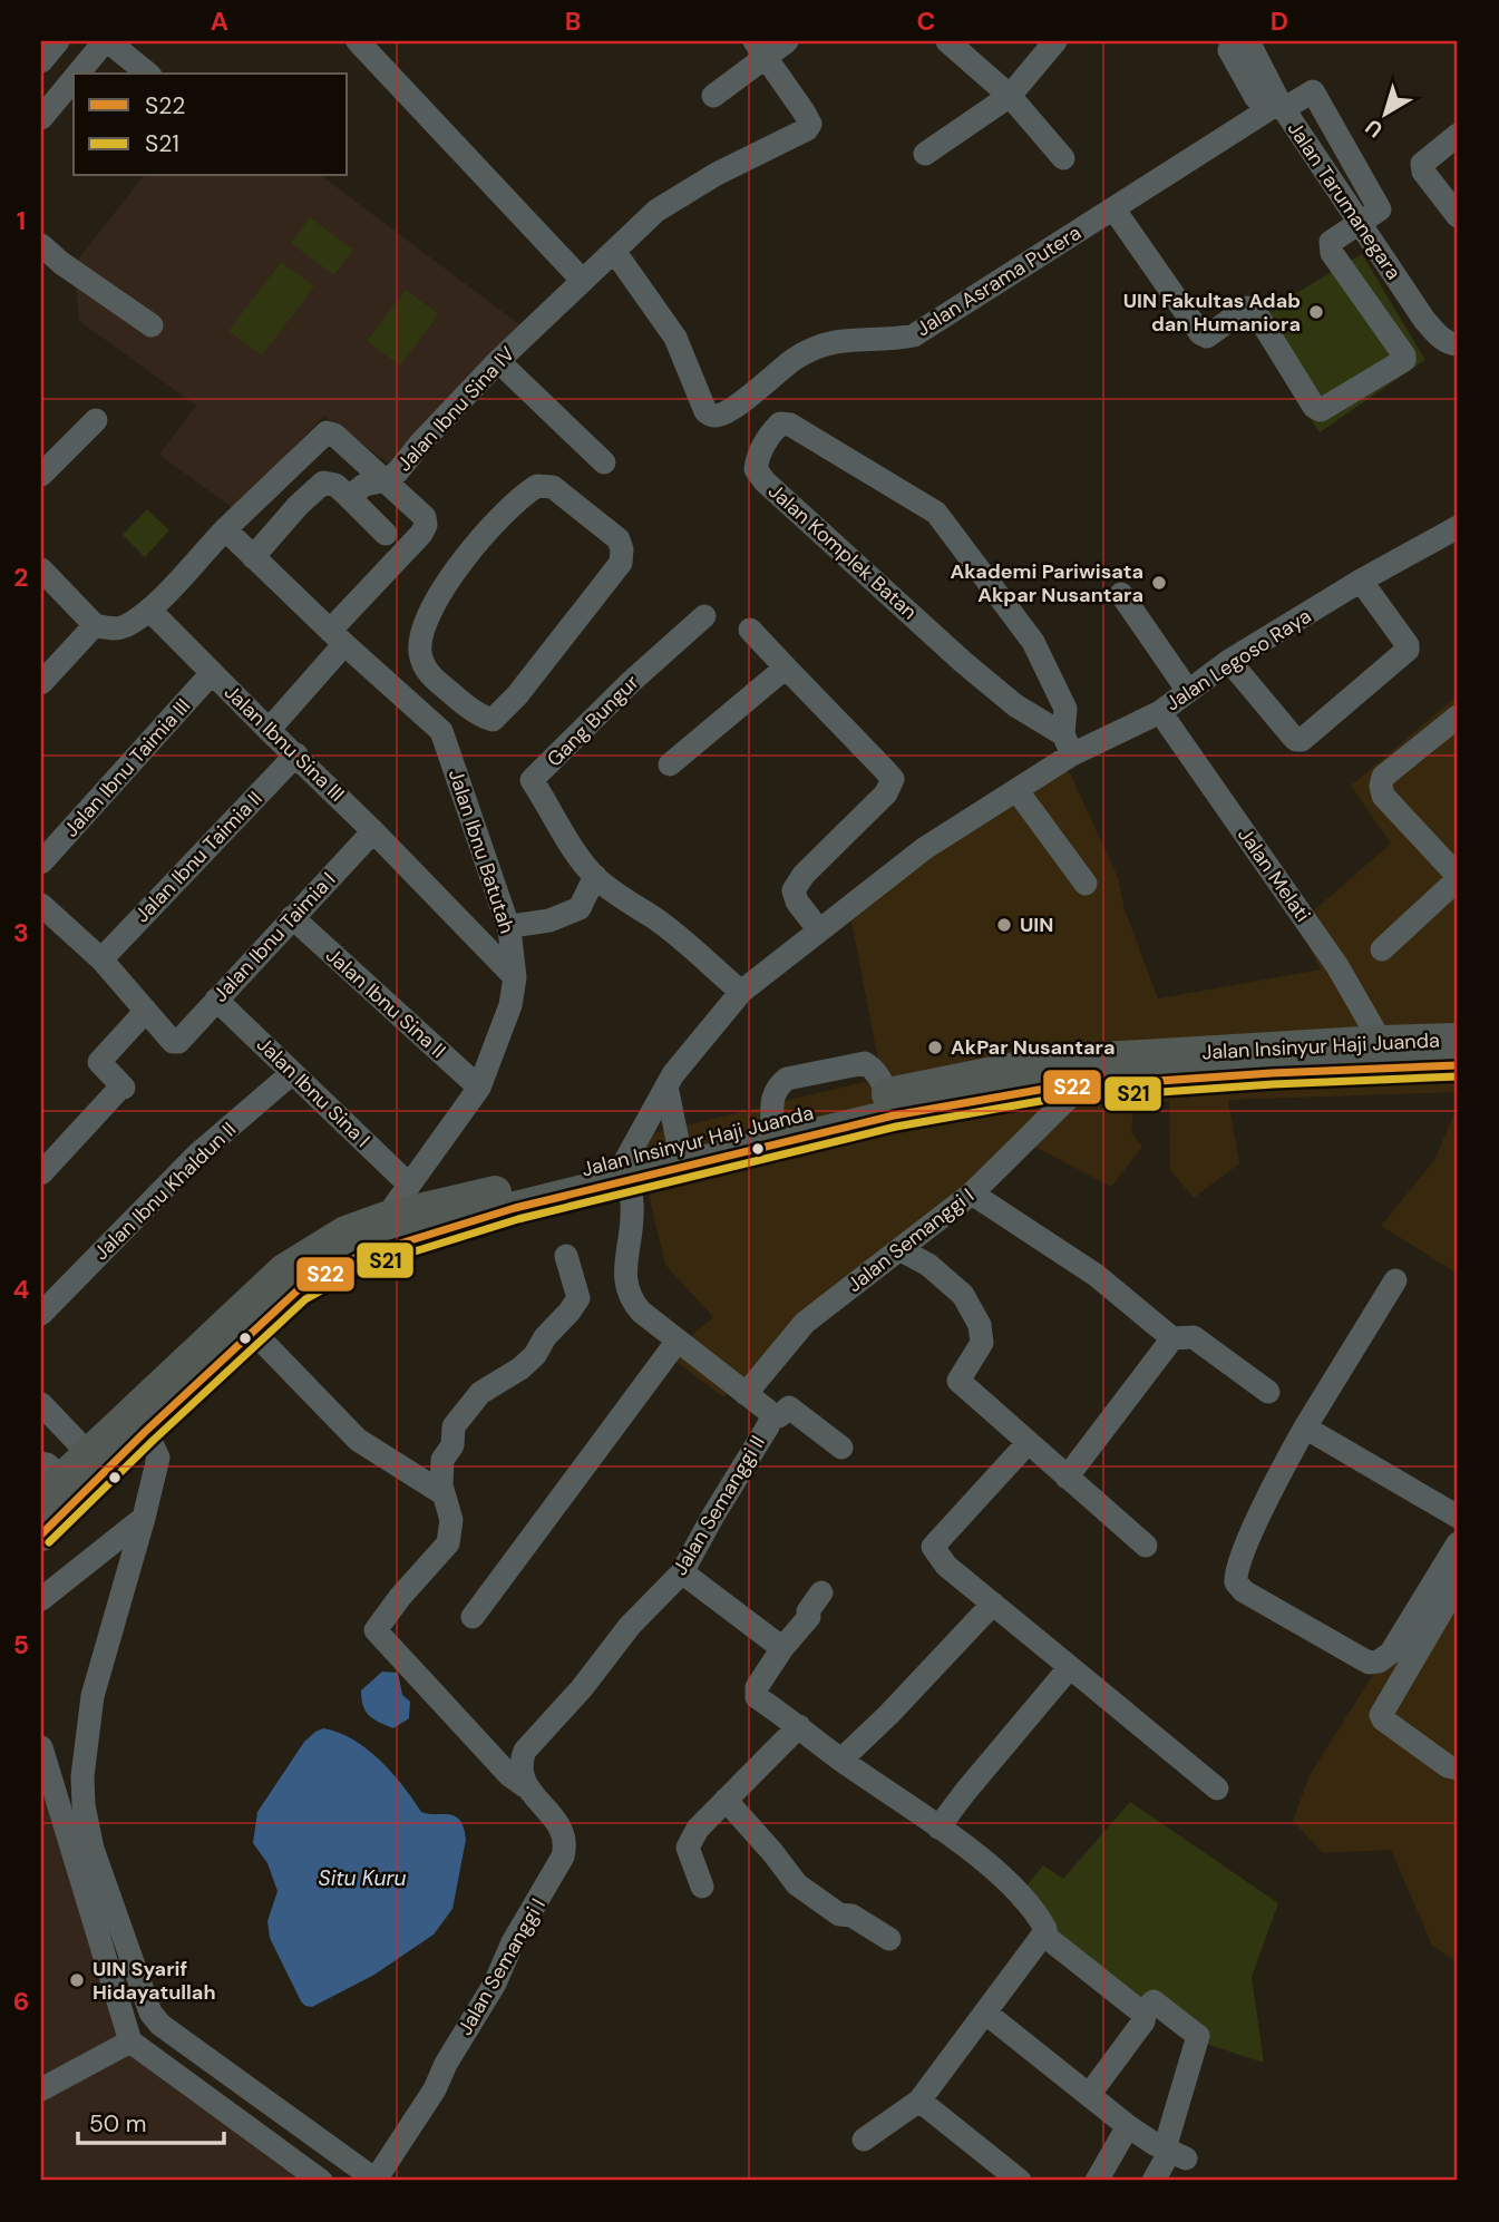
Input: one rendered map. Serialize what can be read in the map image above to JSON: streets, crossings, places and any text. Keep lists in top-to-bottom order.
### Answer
{
  "streets": {
    "highway": ["Jalan Insinyur Haji Juanda"],
    "street": [
      "Jalan Tarumanegara",
      "Jalan Asrama Putera",
      "Jalan Ibnu Sina IV",
      "Jalan Komplek Batan",
      "Jalan Legoso Raya",
      "Gang Bungur",
      "Jalan Ibnu Sina III",
      "Jalan Ibnu Taimia III",
      "Jalan Ibnu Batutah",
      "Jalan Ibnu Taimia II",
      "Jalan Melati",
      "Jalan Ibnu Taimia I",
      "Jalan Ibnu Sina II",
      "Jalan Ibnu Sina I",
      "Jalan Ibnu Khaldun II",
      "Jalan Semanggi I",
      "Jalan Semanggi II"
    ]
  },
  "crossings": [
    ["Jalan Tarumanegara", "Jalan Asrama Putera"],
    ["Jalan Asrama Putera", "Jalan Ibnu Sina IV"],
    ["Jalan Ibnu Sina IV", "Jalan Ibnu Sina III"],
    ["Jalan Komplek Batan", "Jalan Legoso Raya"],
    ["Jalan Legoso Raya", "Gang Bungur"],
    ["Jalan Legoso Raya", "Jalan Melati"],
    ["Jalan Legoso Raya", "Jalan Insinyur Haji Juanda"],
    ["Jalan Legoso Raya", "Jalan Semanggi II"],
    ["Jalan Ibnu Sina III", "Jalan Ibnu Taimia III"],
    ["Jalan Ibnu Sina III", "Jalan Ibnu Batutah"],
    ["Jalan Ibnu Sina III", "Jalan Ibnu Taimia II"],
    ["Jalan Ibnu Sina III", "Jalan Ibnu Taimia I"],
    ["Jalan Ibnu Batutah", "Jalan Ibnu Sina II"],
    ["Jalan Ibnu Batutah", "Jalan Insinyur Haji Juanda"],
    ["Jalan Ibnu Batutah", "Jalan Ibnu Sina I"],
    ["Jalan Melati", "Jalan Insinyur Haji Juanda"],
    ["Jalan Ibnu Taimia I", "Jalan Ibnu Sina II"],
    ["Jalan Ibnu Taimia I", "Jalan Ibnu Sina I"],
    ["Jalan Insinyur Haji Juanda", "Jalan Semanggi I"],
    ["Jalan Insinyur Haji Juanda", "Jalan Semanggi II"],
    ["Jalan Ibnu Sina I", "Jalan Ibnu Khaldun II"],
    ["Jalan Semanggi I", "Jalan Semanggi II"]
  ],
  "water": ["Situ Kuru"],
  "places": [
    "UIN Fakultas Adab dan Humaniora",
    "Akademi Pariwisata Akpar Nusantara",
    "UIN",
    "AkPar Nusantara",
    "UIN Syarif Hidayatullah"
  ],
  "lines": ["transit line S22", "transit line S21"],
  "legend": ["S22", "S21"],
  "scale_bar": "50 m",
  "north": "bottom left",
  "grid": {
    "columns": [
      "A",
      "B",
      "C",
      "D"
    ],
    "rows": [
      "1",
      "2",
      "3",
      "4",
      "5",
      "6"
    ]
  }
}
